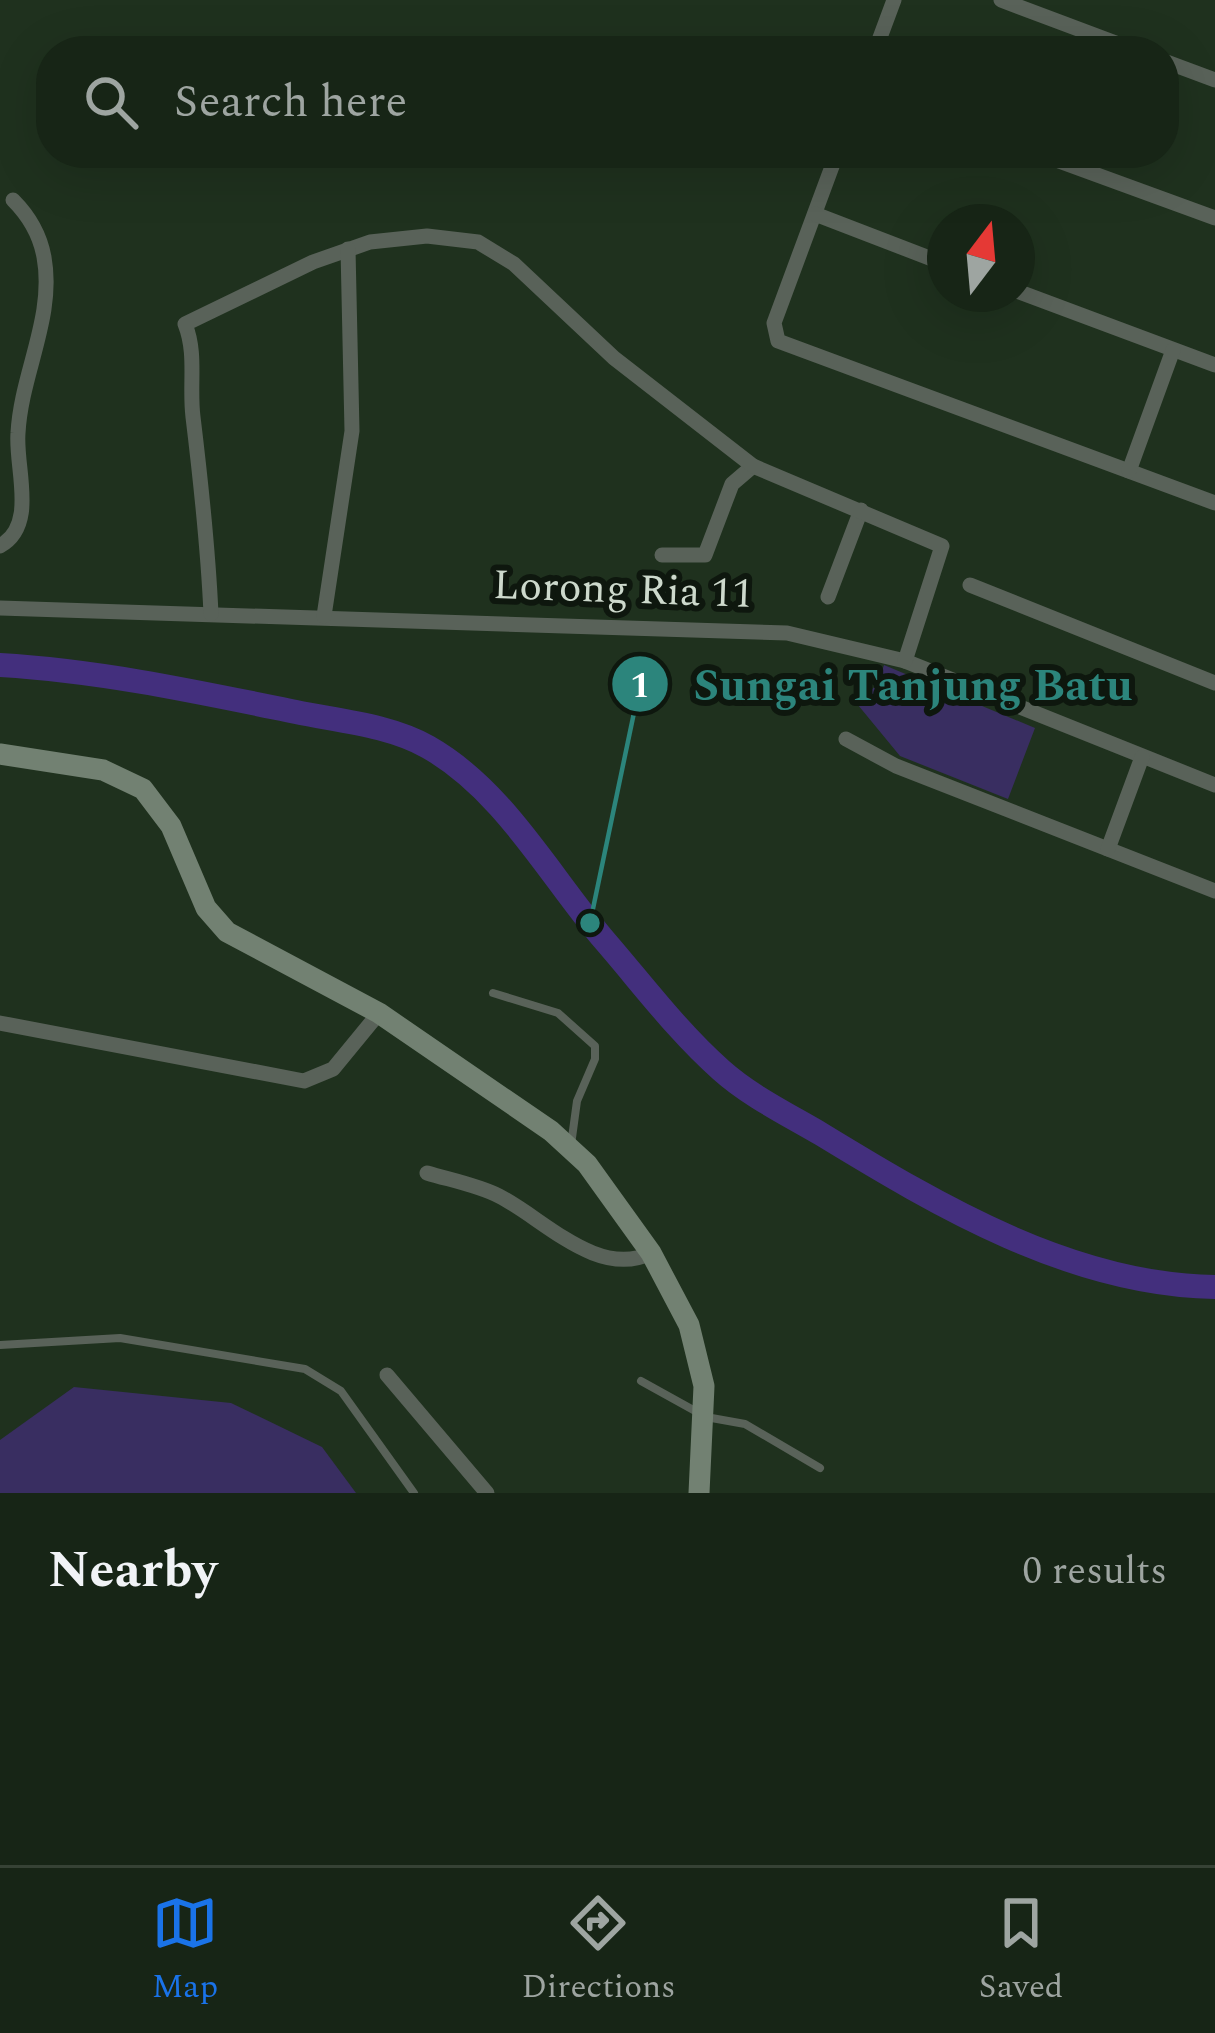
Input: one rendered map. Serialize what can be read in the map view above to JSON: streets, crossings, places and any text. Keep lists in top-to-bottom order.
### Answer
{
  "streets": {
    "street": ["Lorong Ria 11"]
  },
  "places": ["Sungai Tanjung Batu"],
  "north": "top",
  "page": {
    "search": "Search here",
    "heading": ["Nearby", "0 results"],
    "nav": ["Map", "Directions", "Saved"]
  }
}
